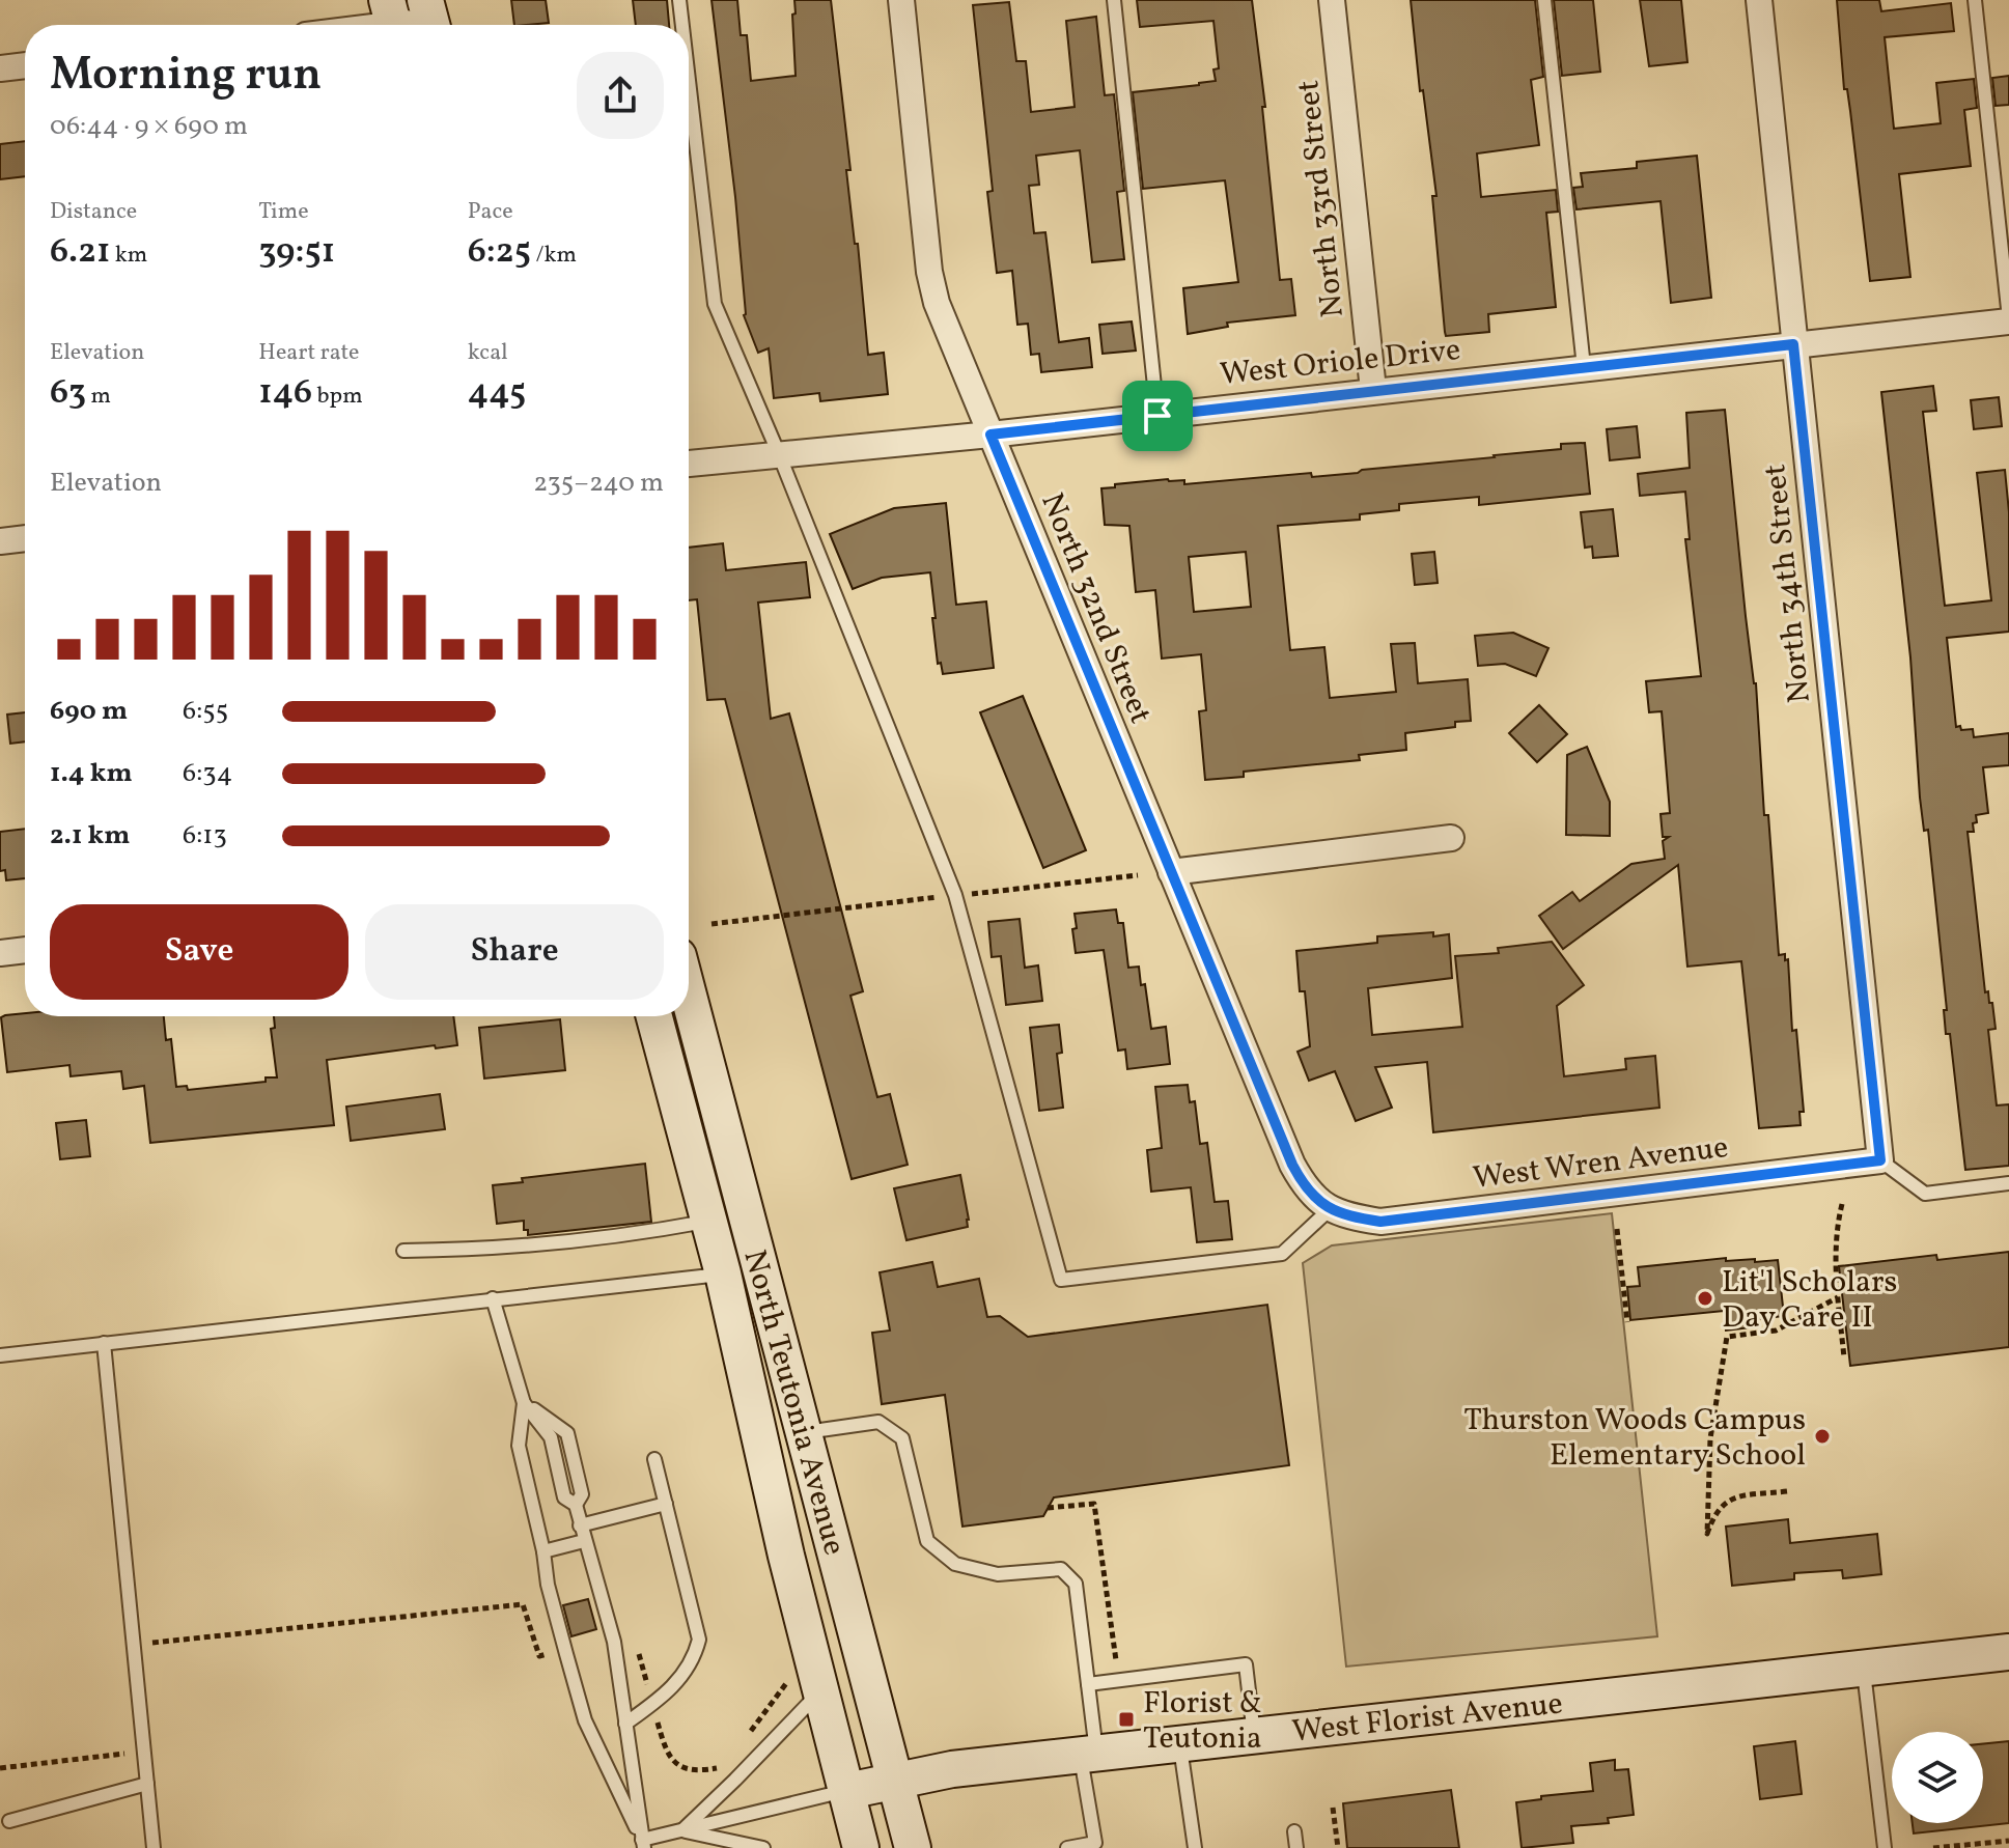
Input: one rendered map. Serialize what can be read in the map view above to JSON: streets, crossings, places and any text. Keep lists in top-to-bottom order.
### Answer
{
  "streets": {
    "main road": ["North Teutonia Avenue", "West Florist Avenue"],
    "street": [
      "North 33rd Street",
      "West Oriole Drive",
      "North 34th Street",
      "North 32nd Street",
      "West Wren Avenue"
    ]
  },
  "crossings": [
    ["North 33rd Street", "West Oriole Drive"],
    ["West Oriole Drive", "North 34th Street"],
    ["West Oriole Drive", "North 32nd Street"],
    ["North 34th Street", "West Wren Avenue"],
    ["North 32nd Street", "West Wren Avenue"],
    ["North Teutonia Avenue", "West Florist Avenue"]
  ],
  "places": {
    "other": ["Lit'l Scholars Day Care II", "Thurston Woods Campus Elementary School"],
    "transit": ["Florist & Teutonia"]
  },
  "page": {
    "heading": ["Morning run", "06:44 · 9 × 690 m"],
    "stats": [
      ["Distance", "6.21 km"],
      ["Time", "39:51"],
      ["Pace", "6:25 /km"],
      ["Elevation", "63 m"],
      ["Heart rate", "146 bpm"],
      ["kcal", "445"]
    ],
    "chart": ["Elevation", "235–240 m"],
    "list": [
      {
        "name": "690 m",
        "note": "6:55"
      },
      {
        "name": "1.4 km",
        "note": "6:34"
      },
      {
        "name": "2.1 km",
        "note": "6:13"
      }
    ],
    "buttons": ["Save", "Share"]
  }
}
